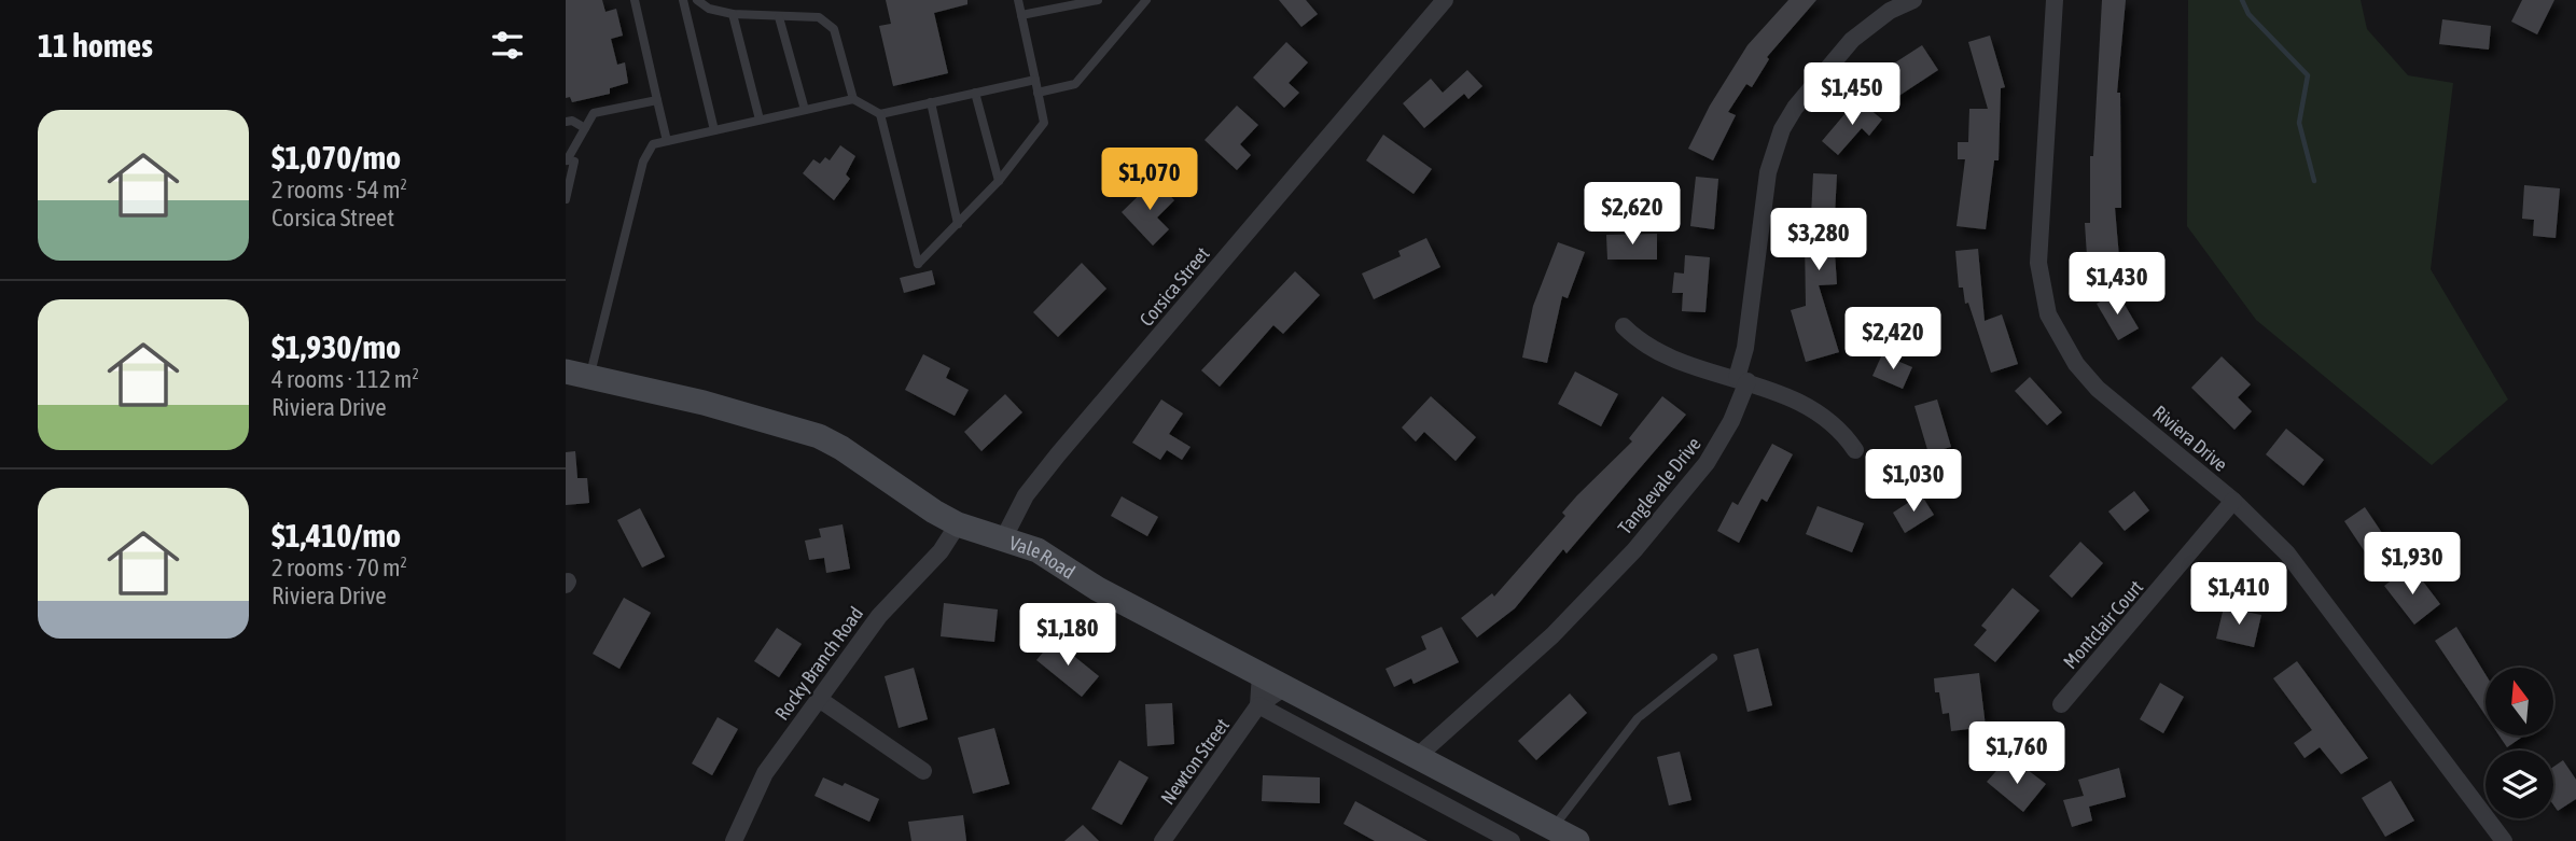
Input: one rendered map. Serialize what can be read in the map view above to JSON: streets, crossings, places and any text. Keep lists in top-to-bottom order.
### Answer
{
  "streets": {
    "main road": ["Vale Road"],
    "street": [
      "Corsica Street",
      "Riviera Drive",
      "Tanglevale Drive",
      "Montclair Court",
      "Rocky Branch Road",
      "Newton Street"
    ]
  },
  "crossings": [
    ["Corsica Street", "Vale Road"],
    ["Riviera Drive", "Montclair Court"],
    ["Tanglevale Drive", "Vale Road"],
    ["Vale Road", "Rocky Branch Road"],
    ["Vale Road", "Newton Street"]
  ],
  "north": "top",
  "page": {
    "heading": "11 homes",
    "price": [
      "$1,450",
      "$1,070",
      "$2,620",
      "$3,280",
      "$1,430",
      "$2,420",
      "$1,030",
      "$1,930",
      "$1,410",
      "$1,180",
      "$1,760"
    ],
    "list": [
      {
        "name": "$1,070/mo",
        "note": "2 rooms · 54 m² · Corsica Street"
      },
      {
        "name": "$1,930/mo",
        "note": "4 rooms · 112 m² · Riviera Drive"
      },
      {
        "name": "$1,410/mo",
        "note": "2 rooms · 70 m² · Riviera Drive"
      }
    ]
  }
}
